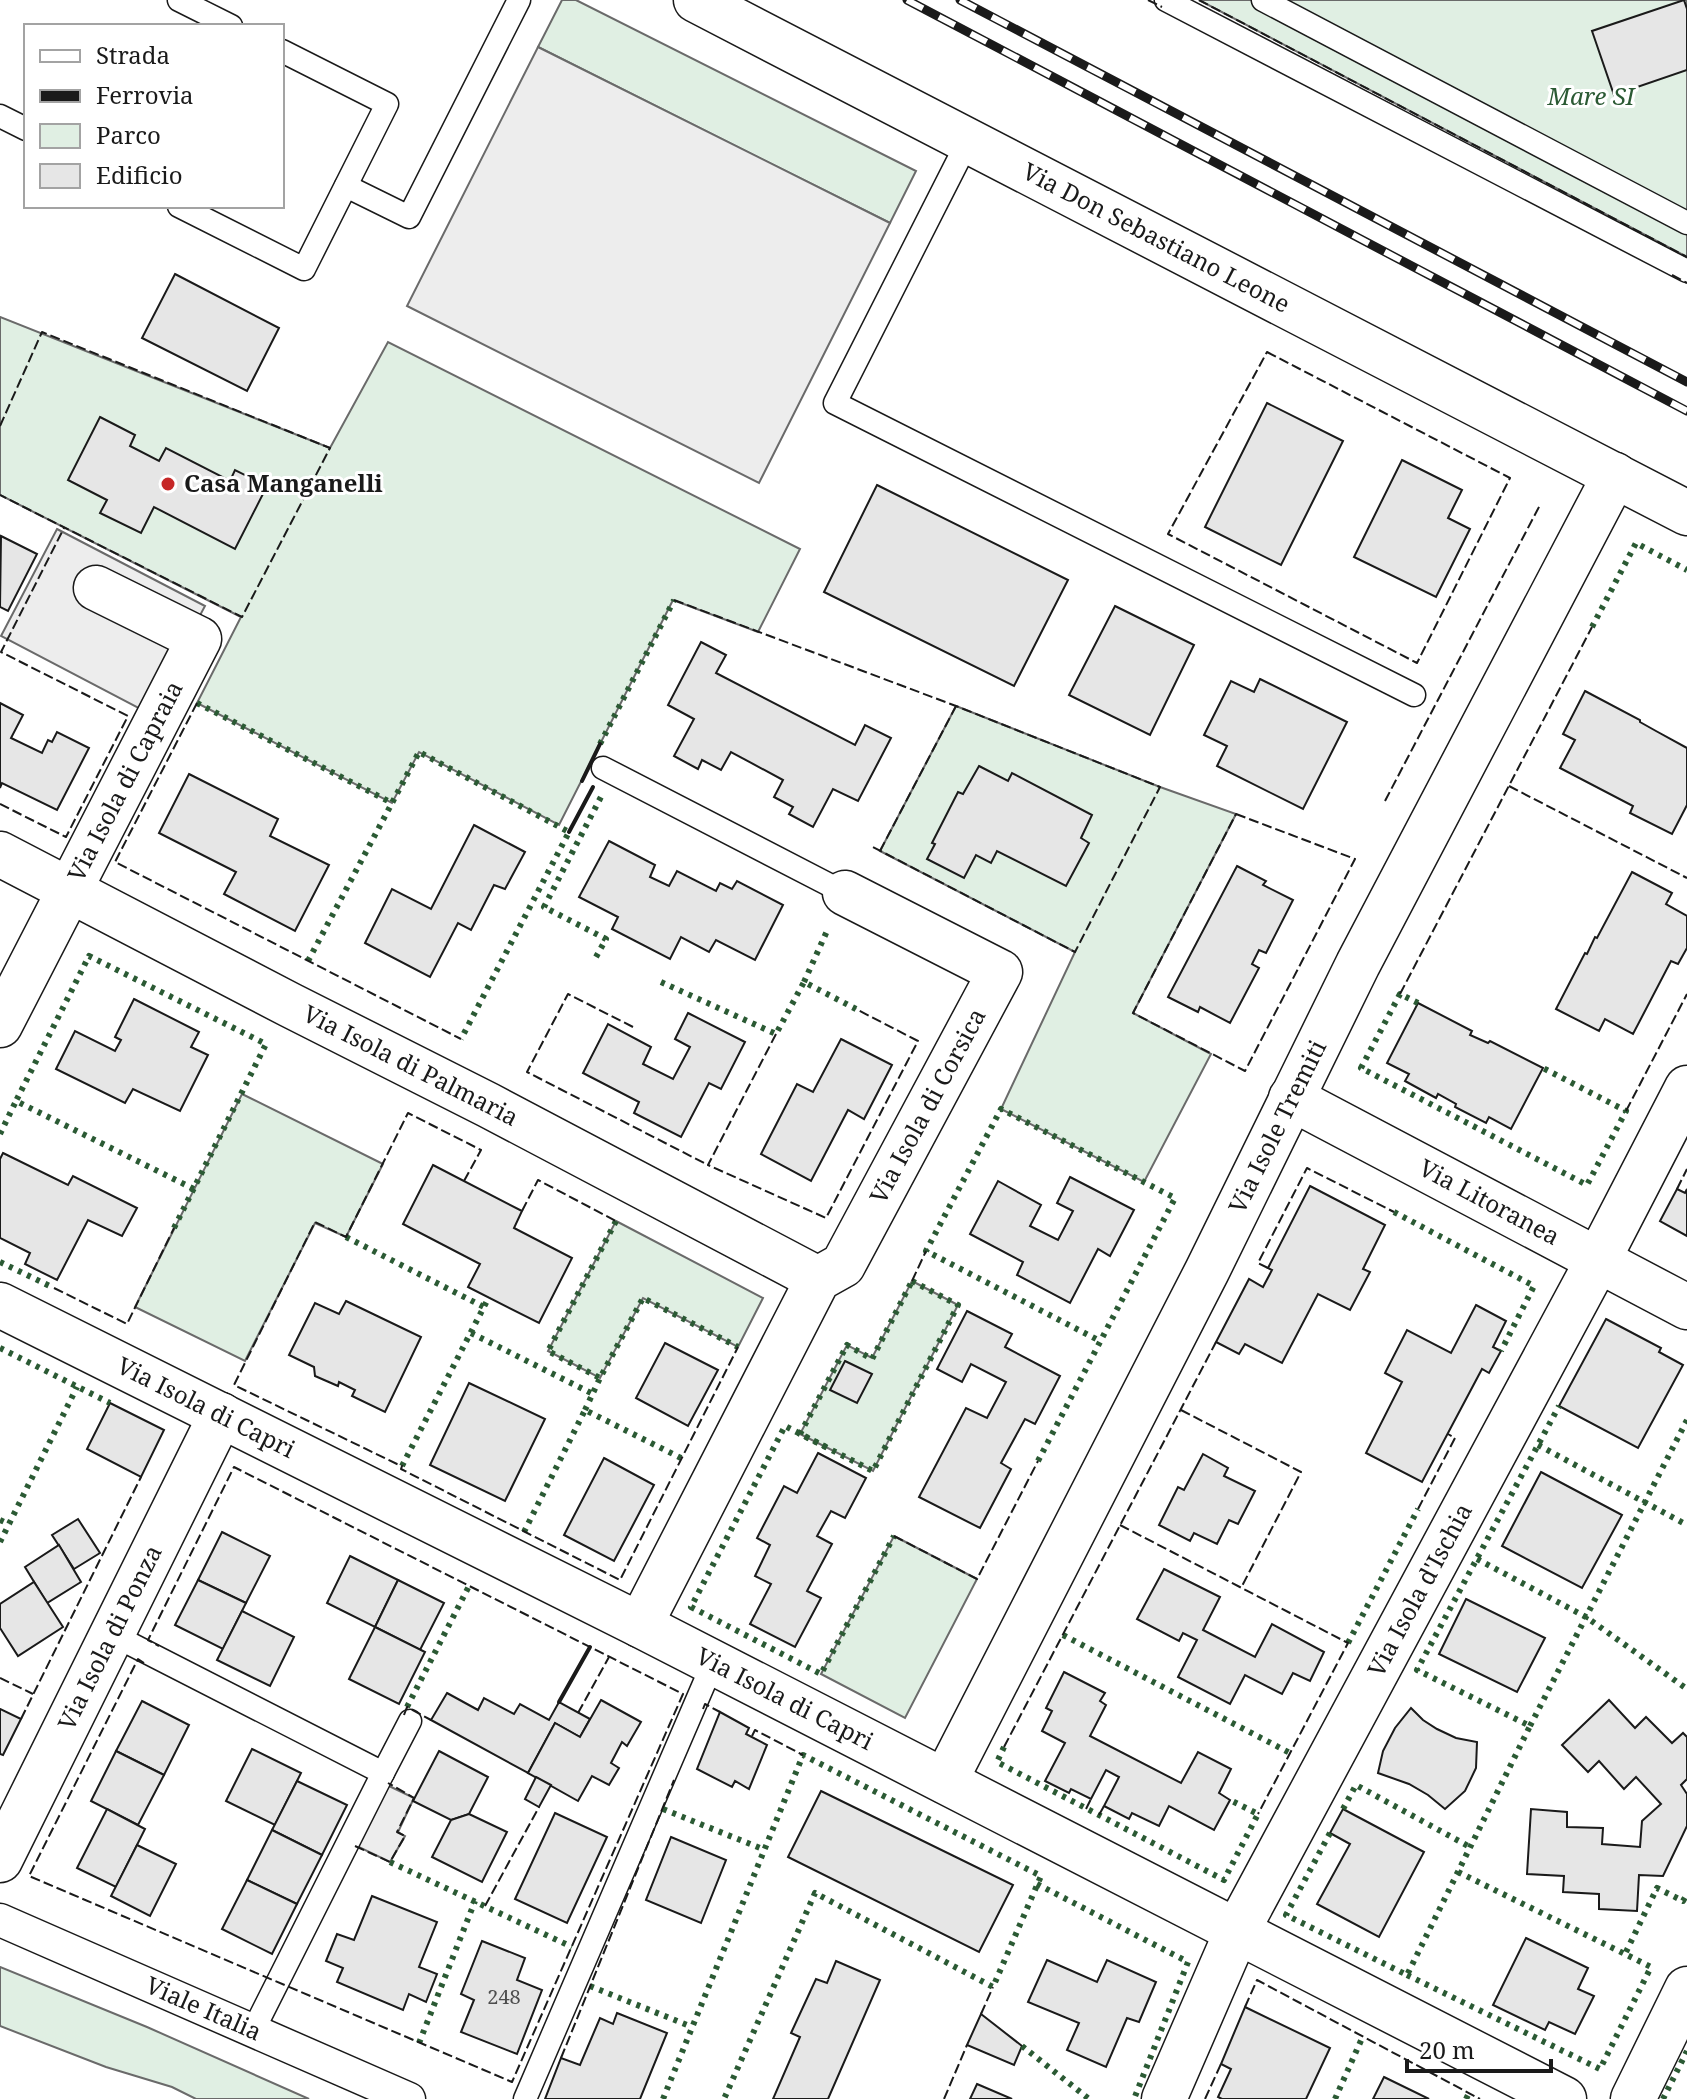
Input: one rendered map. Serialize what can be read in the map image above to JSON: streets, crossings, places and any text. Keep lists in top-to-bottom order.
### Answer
{
  "streets": {
    "street": [
      "Via Don Sebastiano Leone",
      "Via Isola di Capraia",
      "Via Isola di Palmaria",
      "Via Isola di Corsica",
      "Via Isole Tremiti",
      "Via Litoranea",
      "Via Isola di Capri",
      "Via Isola d'Ischia",
      "Via Isola di Ponza",
      "Viale Italia"
    ]
  },
  "crossings": [
    ["Via Don Sebastiano Leone", "Via Isole Tremiti"],
    ["Via Isola di Capraia", "Via Isola di Palmaria"],
    ["Via Isola di Palmaria", "Via Isola di Corsica"],
    ["Via Isola di Corsica", "Via Isola di Capri"],
    ["Via Isole Tremiti", "Via Litoranea"],
    ["Via Isole Tremiti", "Via Isola di Capri"],
    ["Via Litoranea", "Via Isola d'Ischia"],
    ["Via Isola di Capri", "Via Isola d'Ischia"],
    ["Via Isola di Capri", "Via Isola di Ponza"]
  ],
  "parks": ["Mare SI"],
  "places": ["Casa Manganelli"],
  "house_numbers": ["248"],
  "legend": [
    "Strada",
    "Ferrovia",
    "Parco",
    "Edificio"
  ],
  "scale_bar": "20 m"
}
